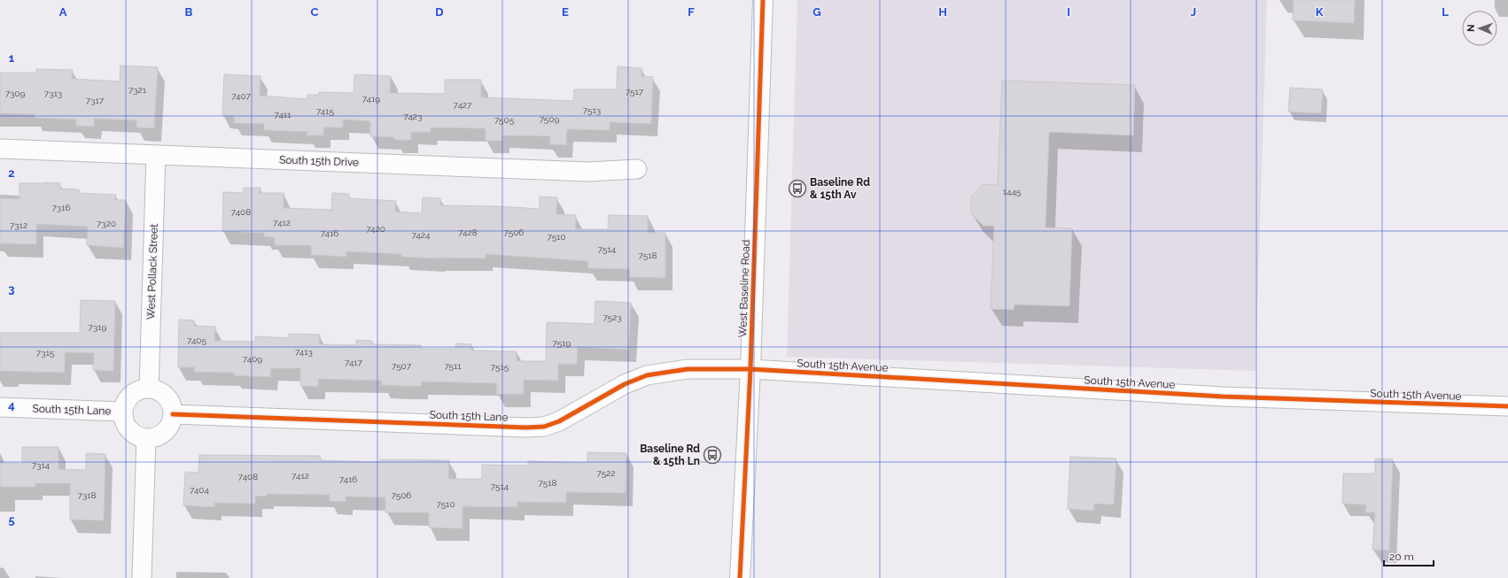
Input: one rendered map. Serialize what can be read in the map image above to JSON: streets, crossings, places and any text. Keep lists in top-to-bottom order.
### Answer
{
  "streets": {
    "main road": ["West Baseline Road"],
    "street": [
      "South 15th Drive",
      "West Pollack Street",
      "South 15th Avenue",
      "South 15th Lane"
    ]
  },
  "crossings": [
    ["South 15th Drive", "West Pollack Street"],
    ["West Pollack Street", "South 15th Lane"],
    ["West Baseline Road", "South 15th Avenue"],
    ["West Baseline Road", "South 15th Lane"],
    ["South 15th Avenue", "South 15th Lane"]
  ],
  "places": {
    "bus stop": ["Baseline Rd & 15th Av", "Baseline Rd & 15th Ln"]
  },
  "house_numbers": [
    "7321",
    "7517",
    "7309",
    "7313",
    "7407",
    "7419",
    "7317",
    "7427",
    "7513",
    "7415",
    "7411",
    "7423",
    "7509",
    "7505",
    "1445",
    "7316",
    "7408",
    "7412",
    "7320",
    "7312",
    "7420",
    "7428",
    "7506",
    "7416",
    "7424",
    "7510",
    "7514",
    "7518",
    "7523",
    "7319",
    "7405",
    "7519",
    "7413",
    "7315",
    "7409",
    "7417",
    "7507",
    "7511",
    "7515",
    "7314",
    "7522",
    "7412",
    "7408",
    "7416",
    "7518",
    "7514",
    "7404",
    "7318",
    "7506",
    "7510"
  ],
  "scale_bar": "20 m",
  "north": "left",
  "grid": {
    "columns": [
      "A",
      "B",
      "C",
      "D",
      "E",
      "F",
      "G",
      "H",
      "I",
      "J",
      "K",
      "L"
    ],
    "rows": [
      "1",
      "2",
      "3",
      "4",
      "5"
    ]
  }
}
